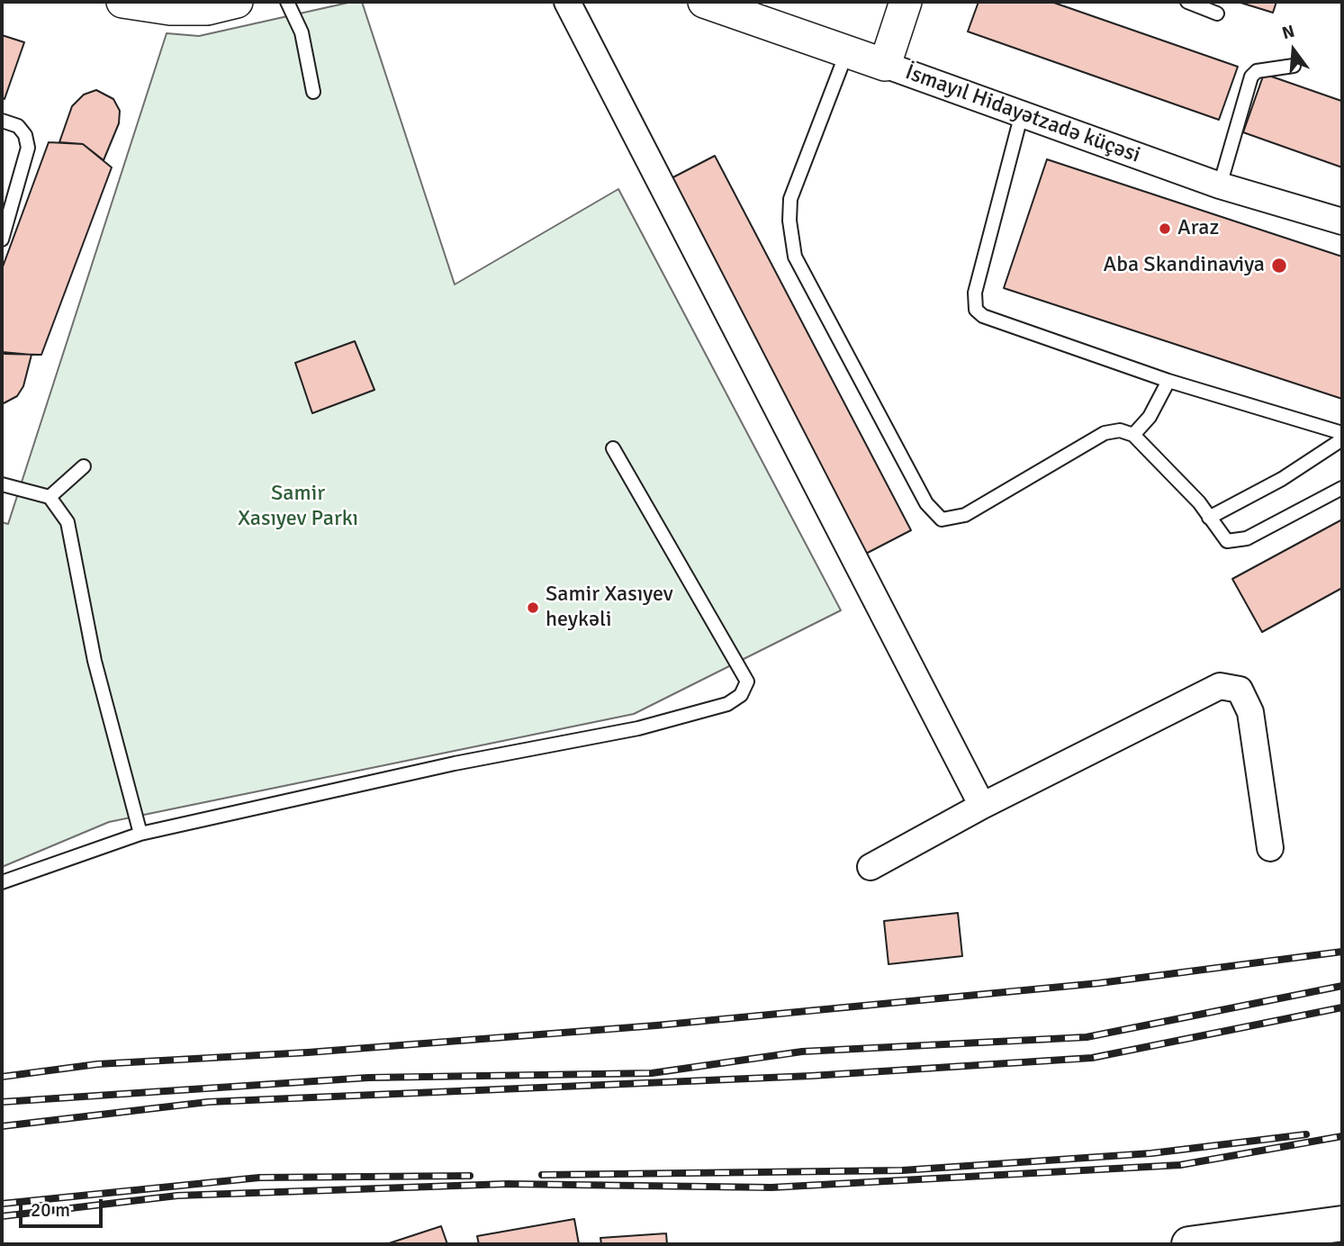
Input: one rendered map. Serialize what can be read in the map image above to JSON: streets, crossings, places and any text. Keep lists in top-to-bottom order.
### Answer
{
  "streets": {
    "street": ["İsmayıl Hidayətzadə küçəsi"]
  },
  "parks": ["Samir Xasıyev Parkı"],
  "places": ["Araz", "Aba Skandinaviya", "Samir Xasıyev heykəli"],
  "scale_bar": "20 m",
  "north": "top"
}
